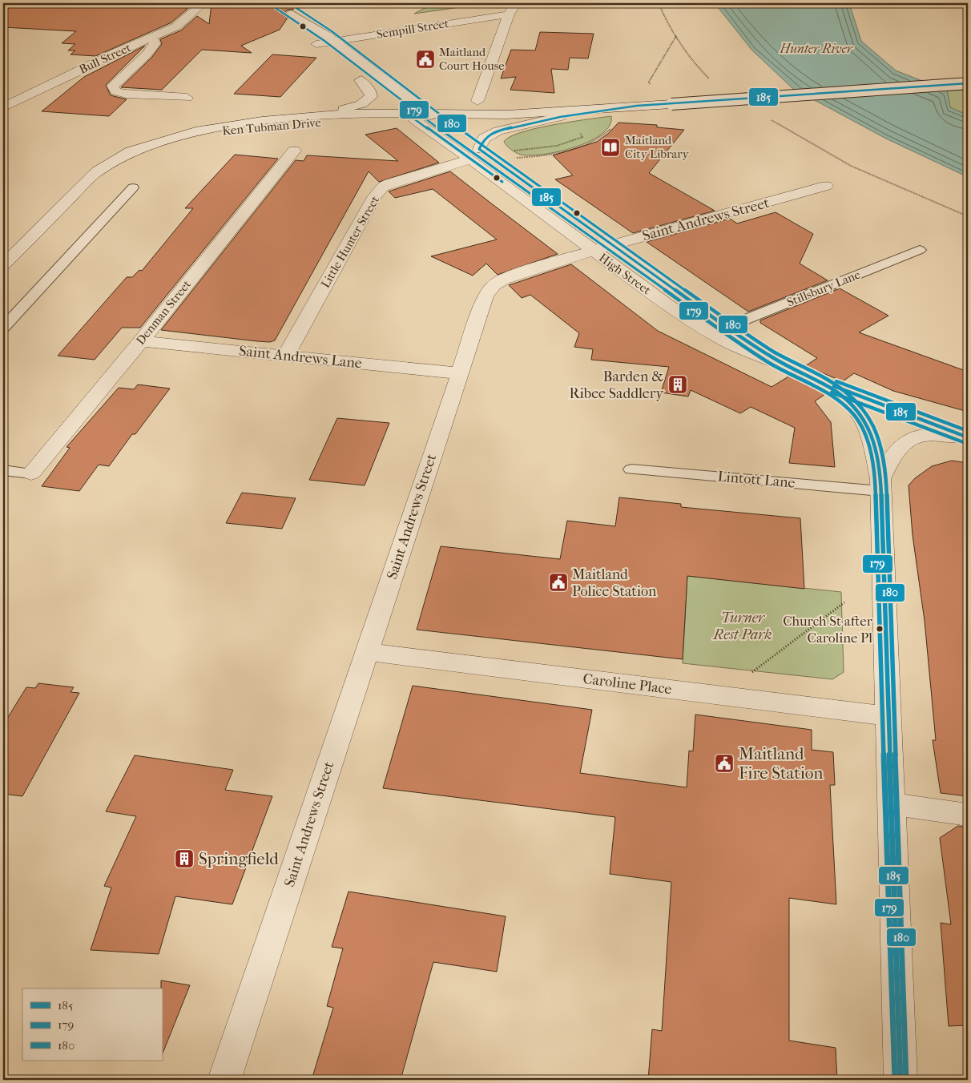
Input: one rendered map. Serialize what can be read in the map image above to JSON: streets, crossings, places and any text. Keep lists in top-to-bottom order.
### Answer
{
  "streets": {
    "street": [
      "Sempill Street",
      "Bull Street",
      "Ken Tubman Drive",
      "Saint Andrews Street",
      "Little Hunter Street",
      "High Street",
      "Denman Street",
      "Saint Andrews Lane",
      "Caroline Place"
    ],
    "lane": ["Stillsbury Lane", "Lintott Lane"]
  },
  "crossings": [
    ["Sempill Street", "High Street"],
    ["Ken Tubman Drive", "High Street"],
    ["Saint Andrews Street", "High Street"],
    ["Saint Andrews Street", "Saint Andrews Lane"],
    ["Saint Andrews Street", "Caroline Place"],
    ["Little Hunter Street", "High Street"],
    ["Little Hunter Street", "Saint Andrews Lane"],
    ["High Street", "Stillsbury Lane"],
    ["Denman Street", "Saint Andrews Lane"]
  ],
  "water": ["Hunter River"],
  "parks": ["Turner Rest Park"],
  "places": {
    "public building": ["Maitland Court House", "Maitland Police Station", "Maitland Fire Station"],
    "library": ["Maitland City Library"],
    "building": ["Barden & Ribee Saddlery", "Springfield"],
    "other": ["Church St after Caroline Pl"]
  },
  "lines": ["transit line 180", "transit line 179", "transit line 185"],
  "legend": ["185", "179", "180"]
}
